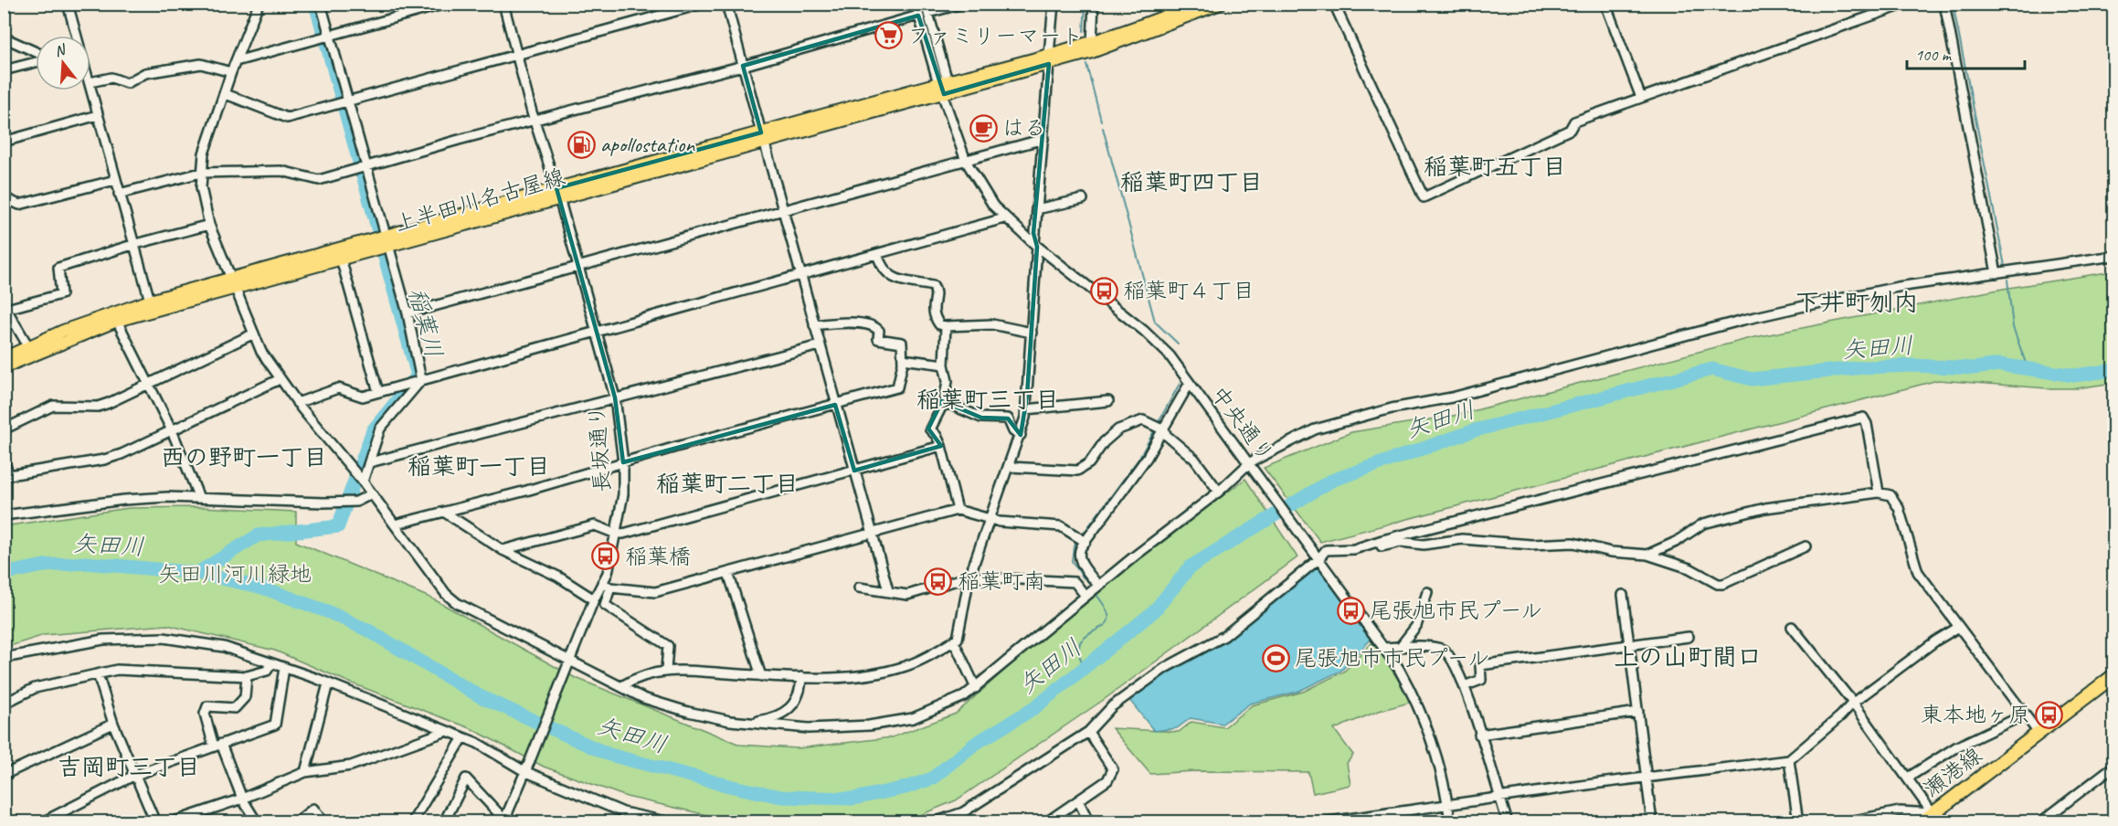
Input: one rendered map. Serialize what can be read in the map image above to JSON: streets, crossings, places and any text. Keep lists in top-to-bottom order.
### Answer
{
  "streets": {
    "highway": ["瀬港線"],
    "main road": ["上半田川名古屋線"],
    "street": ["中央通り", "長坂通り"]
  },
  "crossings": [
    ["上半田川名古屋線", "中央通り"],
    ["上半田川名古屋線", "長坂通り"]
  ],
  "districts": [
    "稲葉町五丁目",
    "稲葉町四丁目",
    "下井町刎内",
    "稲葉町三丁目",
    "西の野町一丁目",
    "稲葉町一丁目",
    "稲葉町二丁目",
    "上の山町間口",
    "吉岡町三丁目"
  ],
  "water": ["稲葉川", "矢田川"],
  "parks": ["矢田川河川緑地"],
  "places": {
    "supermarket": ["ファミリーマート"],
    "cafe": ["はる"],
    "fuel station": ["apollostation"],
    "bus stop": [
      "稲葉町４丁目",
      "稲葉橋",
      "稲葉町南",
      "尾張旭市民プール",
      "東本地ヶ原"
    ],
    "sports": ["尾張旭市市民プール"]
  },
  "scale_bar": "100 m",
  "north": "top"
}
